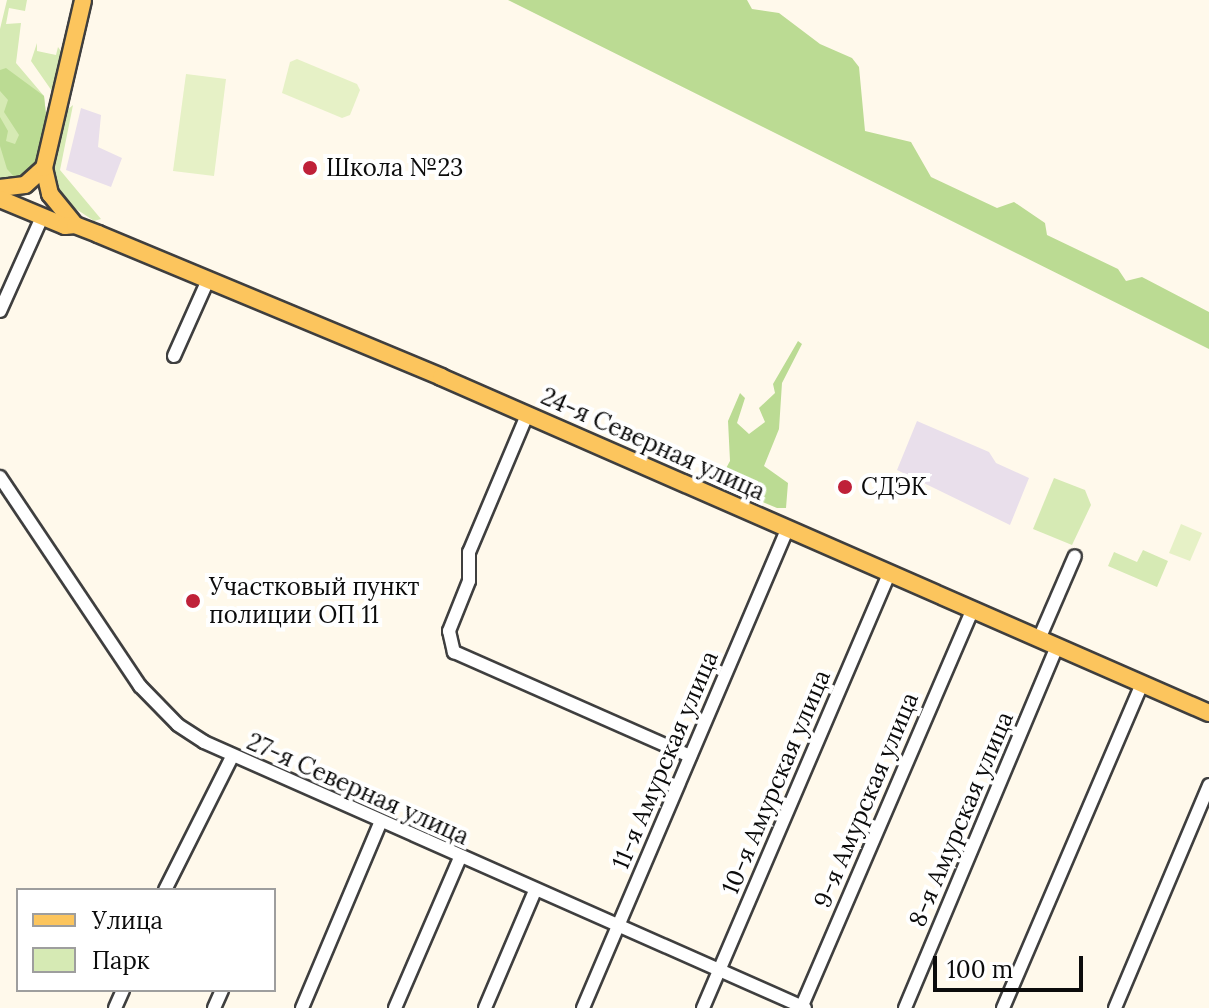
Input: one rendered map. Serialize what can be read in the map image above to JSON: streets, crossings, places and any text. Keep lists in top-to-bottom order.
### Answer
{
  "streets": {
    "main road": ["24-я Северная улица"],
    "street": [
      "11-я Амурская улица",
      "10-я Амурская улица",
      "27-я Северная улица",
      "9-я Амурская улица",
      "8-я Амурская улица"
    ]
  },
  "crossings": [
    ["24-я Северная улица", "11-я Амурская улица"],
    ["24-я Северная улица", "10-я Амурская улица"],
    ["24-я Северная улица", "9-я Амурская улица"],
    ["24-я Северная улица", "8-я Амурская улица"],
    ["11-я Амурская улица", "27-я Северная улица"],
    ["10-я Амурская улица", "27-я Северная улица"],
    ["27-я Северная улица", "9-я Амурская улица"]
  ],
  "places": ["Школа №23", "СДЭК", "Участковый пункт полиции ОП 11"],
  "legend": ["Улица", "Парк"],
  "scale_bar": "100 m"
}
